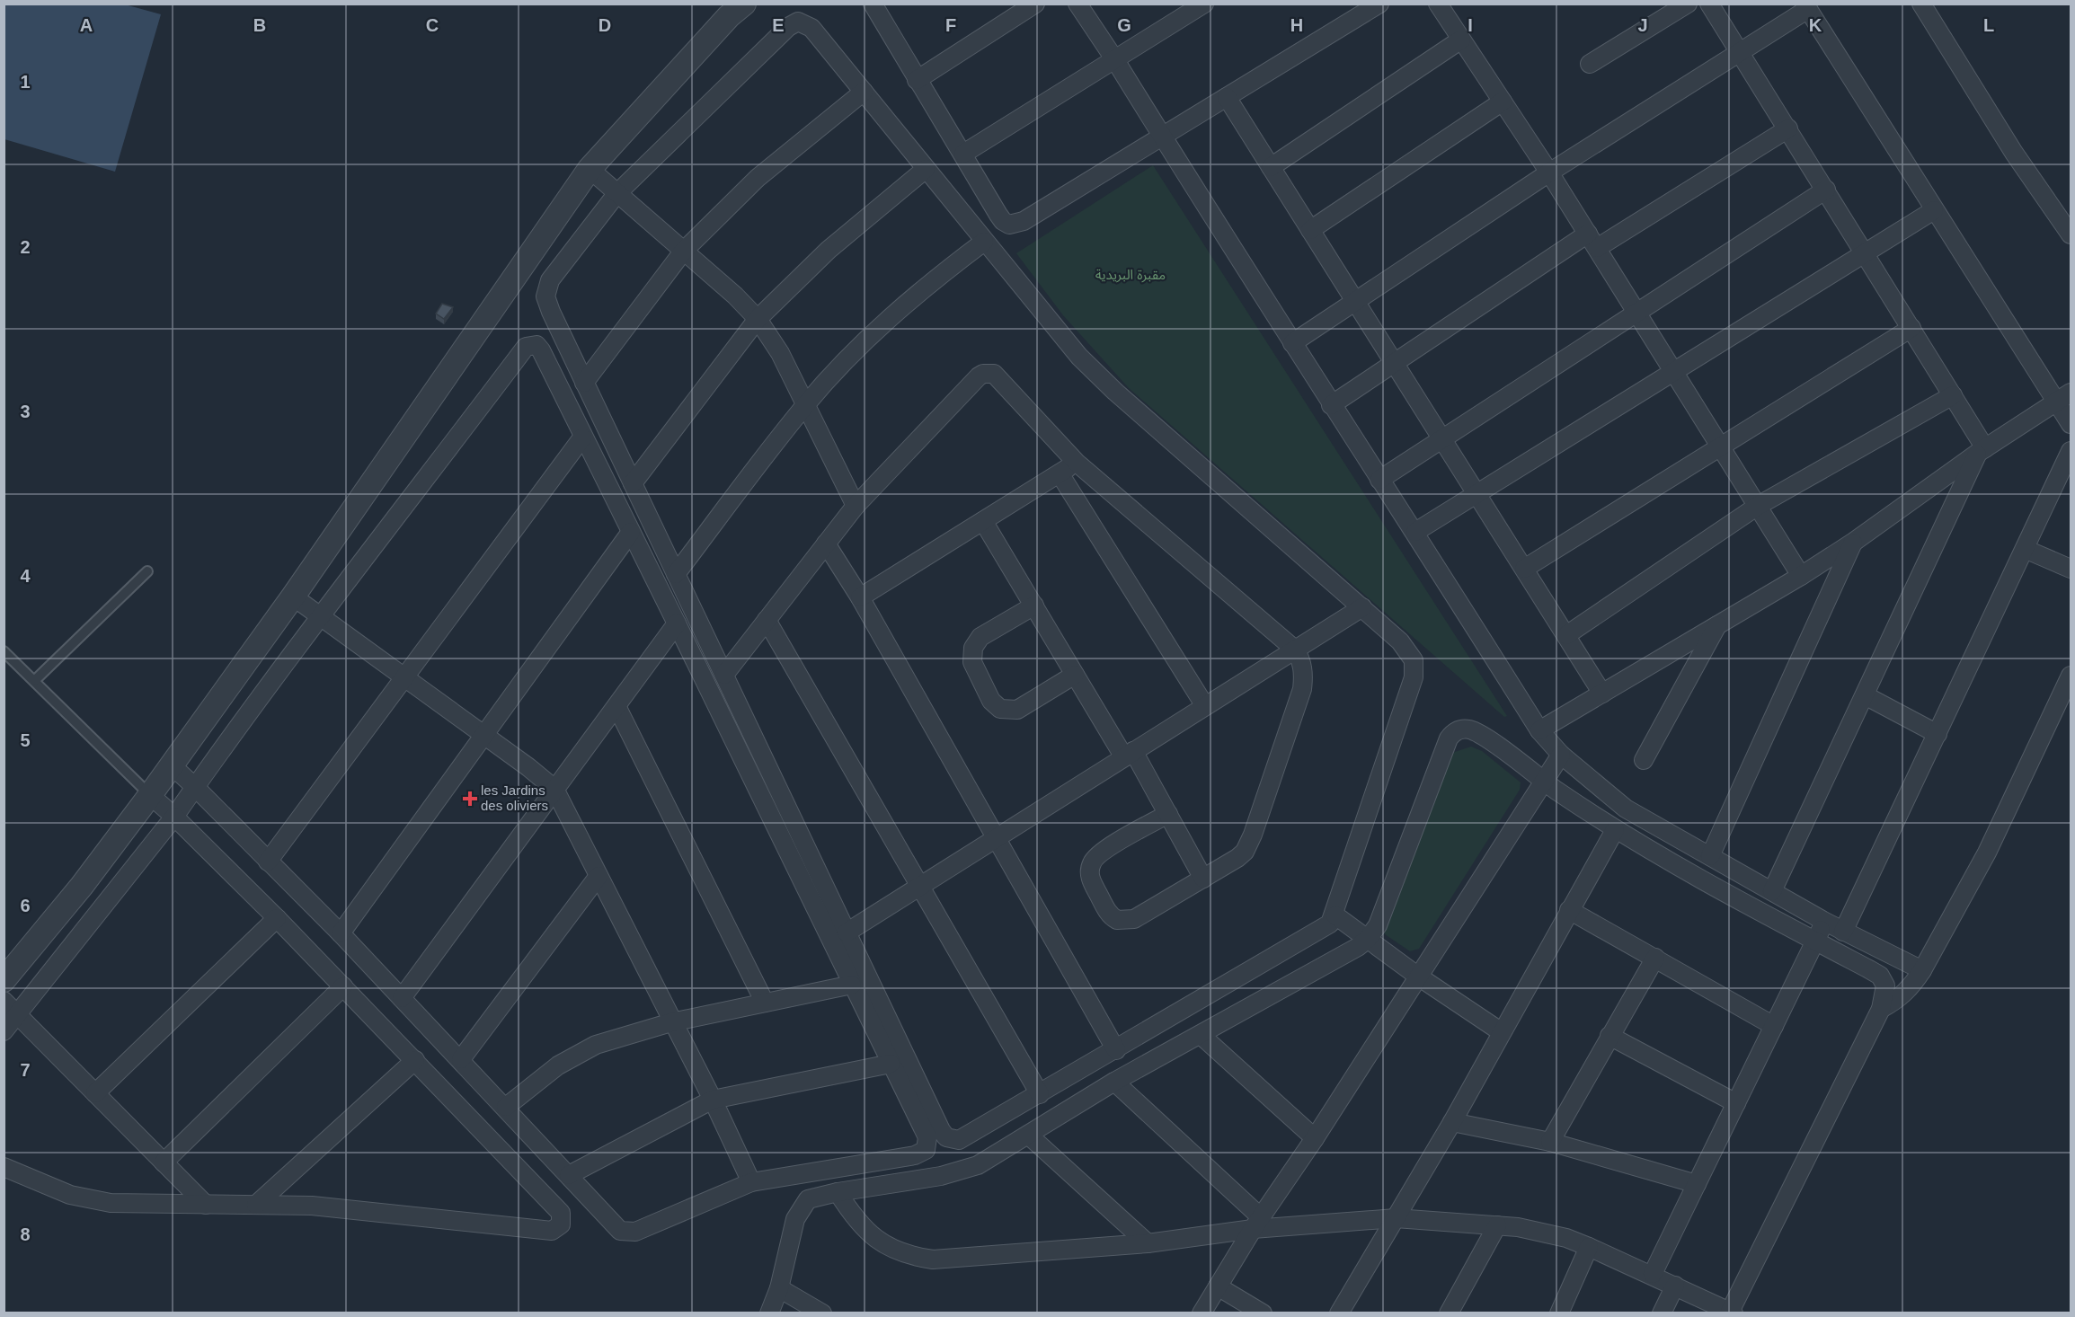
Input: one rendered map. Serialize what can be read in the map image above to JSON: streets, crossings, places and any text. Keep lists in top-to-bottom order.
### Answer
{
  "parks": ["مقبرة البريدية"],
  "places": {
    "health": ["les Jardins des oliviers"]
  },
  "grid": {
    "columns": [
      "A",
      "B",
      "C",
      "D",
      "E",
      "F",
      "G",
      "H",
      "I",
      "J",
      "K",
      "L"
    ],
    "rows": [
      "1",
      "2",
      "3",
      "4",
      "5",
      "6",
      "7",
      "8"
    ]
  }
}
